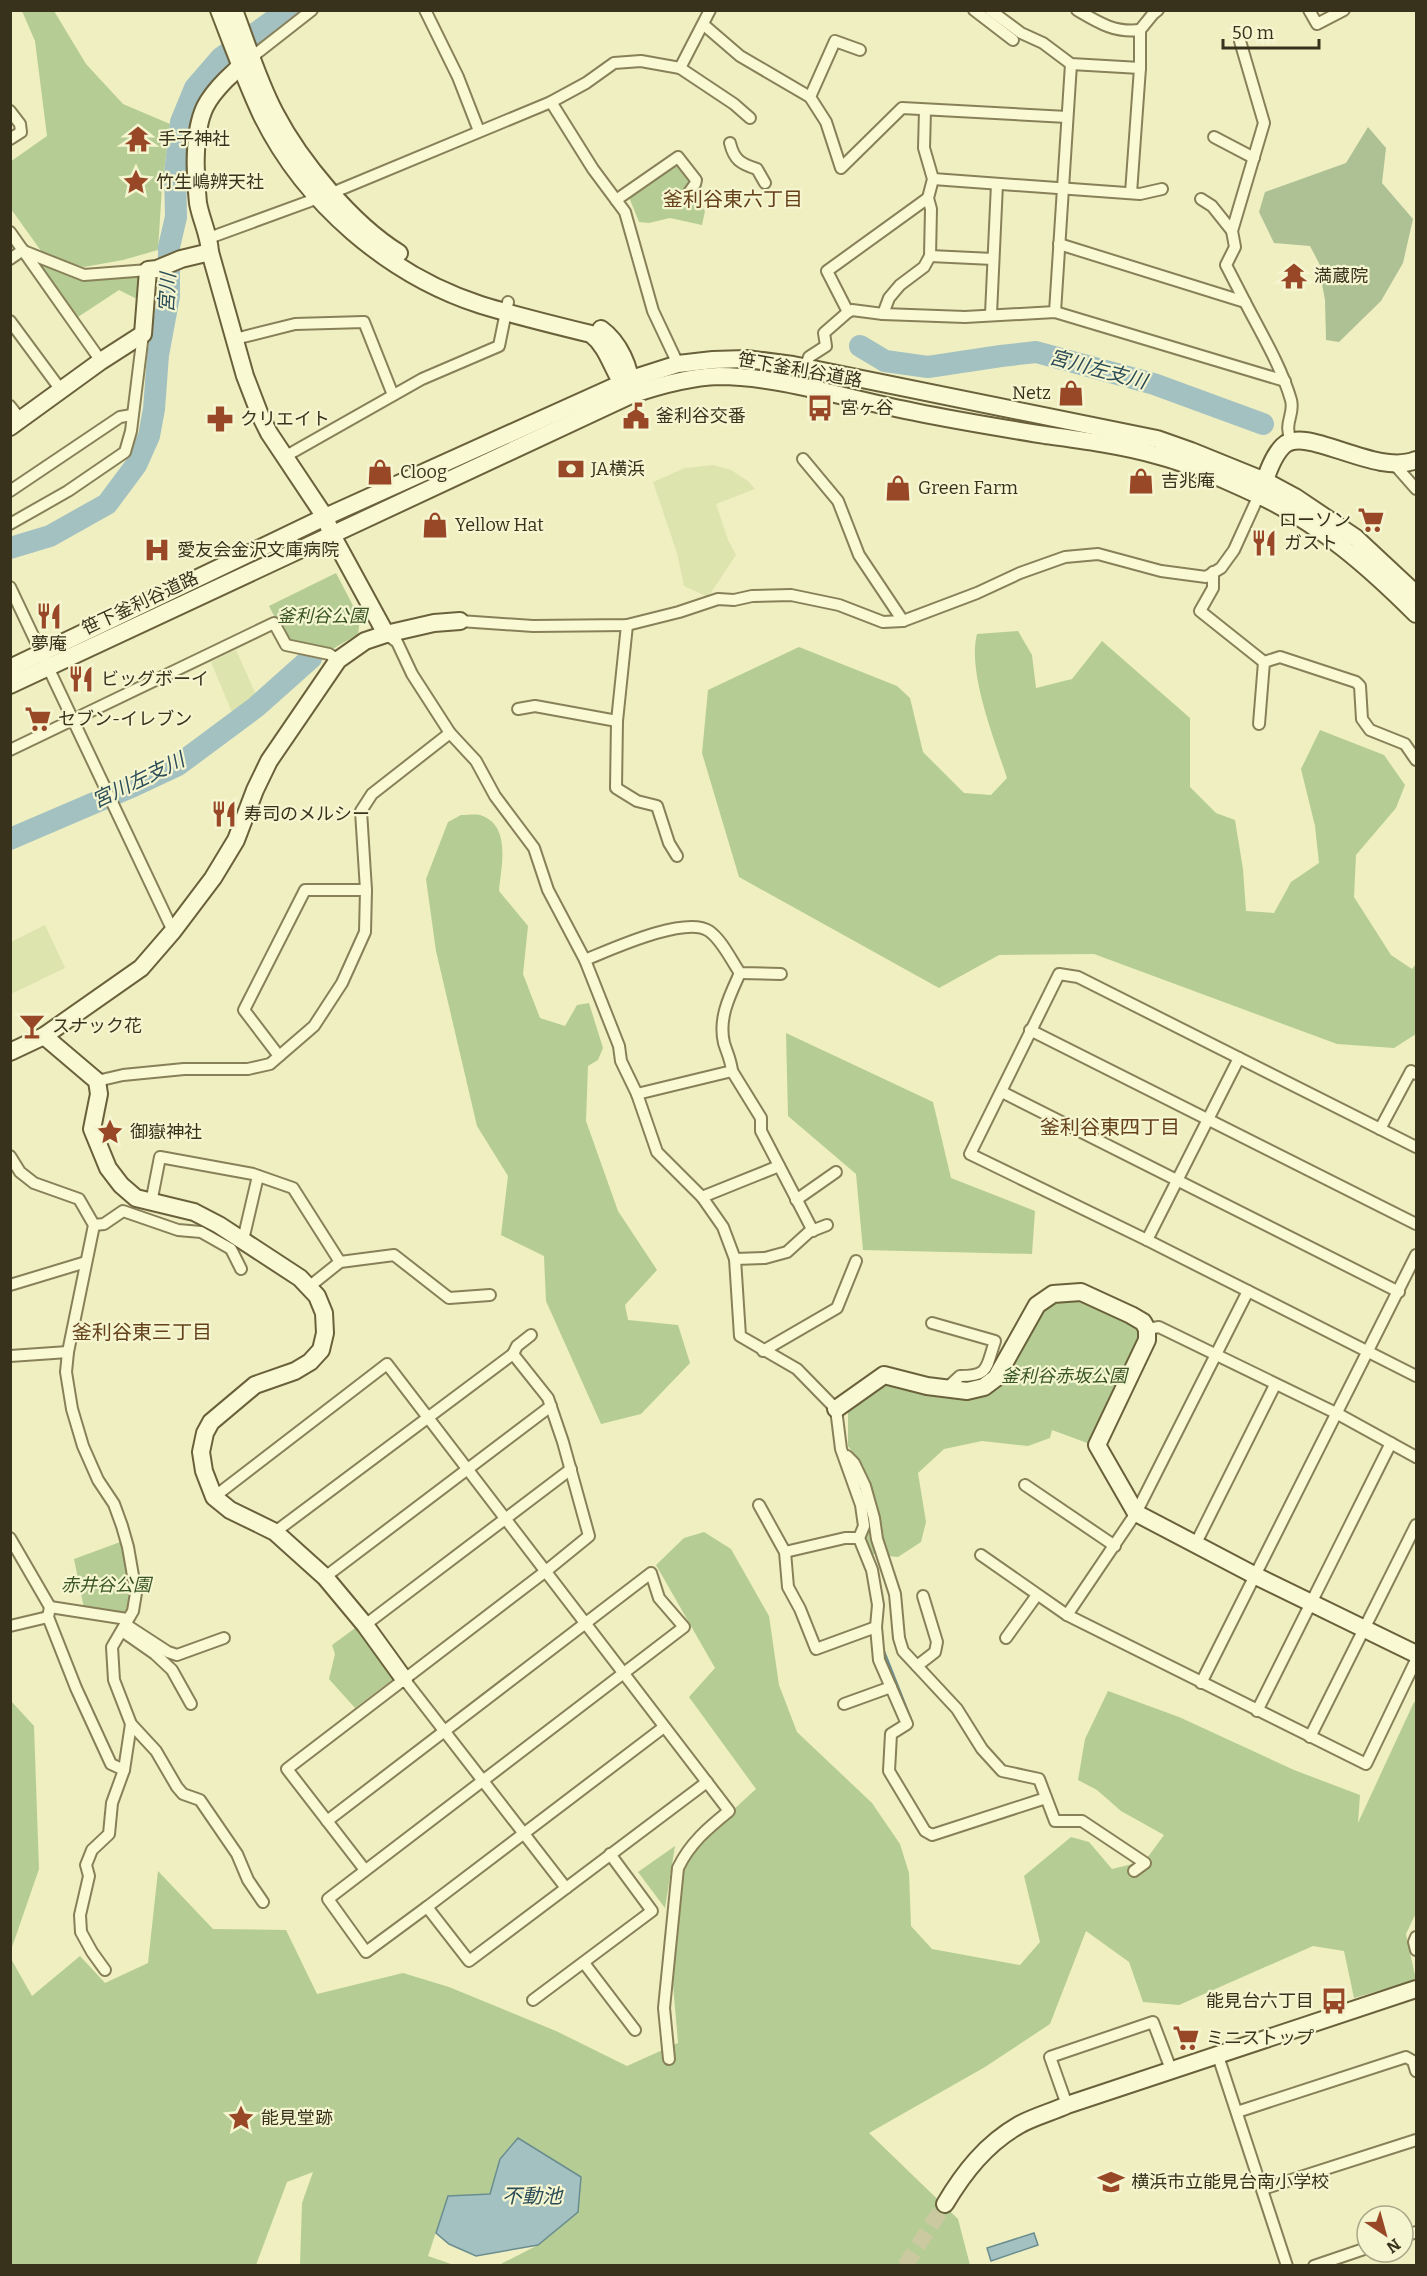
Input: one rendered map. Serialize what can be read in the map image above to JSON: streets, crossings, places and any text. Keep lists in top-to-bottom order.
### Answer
{
  "streets": {
    "street": ["笹下釜利谷道路"]
  },
  "districts": ["釜利谷東六丁目", "釜利谷東四丁目", "釜利谷東三丁目"],
  "water": ["宮川", "宮川左支川", "不動池"],
  "parks": ["釜利谷公園", "釜利谷赤坂公園", "赤井谷公園"],
  "places": {
    "temple": ["手子神社", "満蔵院"],
    "place": ["竹生嶋辨天社", "御嶽神社", "能見堂跡"],
    "shop": [
      "Netz",
      "Cloog",
      "吉兆庵",
      "Green Farm",
      "Yellow Hat"
    ],
    "bus stop": ["宮ヶ谷", "能見台六丁目"],
    "public building": ["釜利谷交番"],
    "pharmacy": ["クリエイト"],
    "bank": ["JA横浜"],
    "supermarket": ["ローソン", "セブン-イレブン", "ミニストップ"],
    "restaurant": [
      "ガスト",
      "夢庵",
      "ビッグボーイ",
      "寿司のメルシー"
    ],
    "hospital": ["愛友会金沢文庫病院"],
    "bar": ["スナック花"],
    "school or university": ["横浜市立能見台南小学校"]
  },
  "scale_bar": "50 m",
  "north": "bottom right"
}
